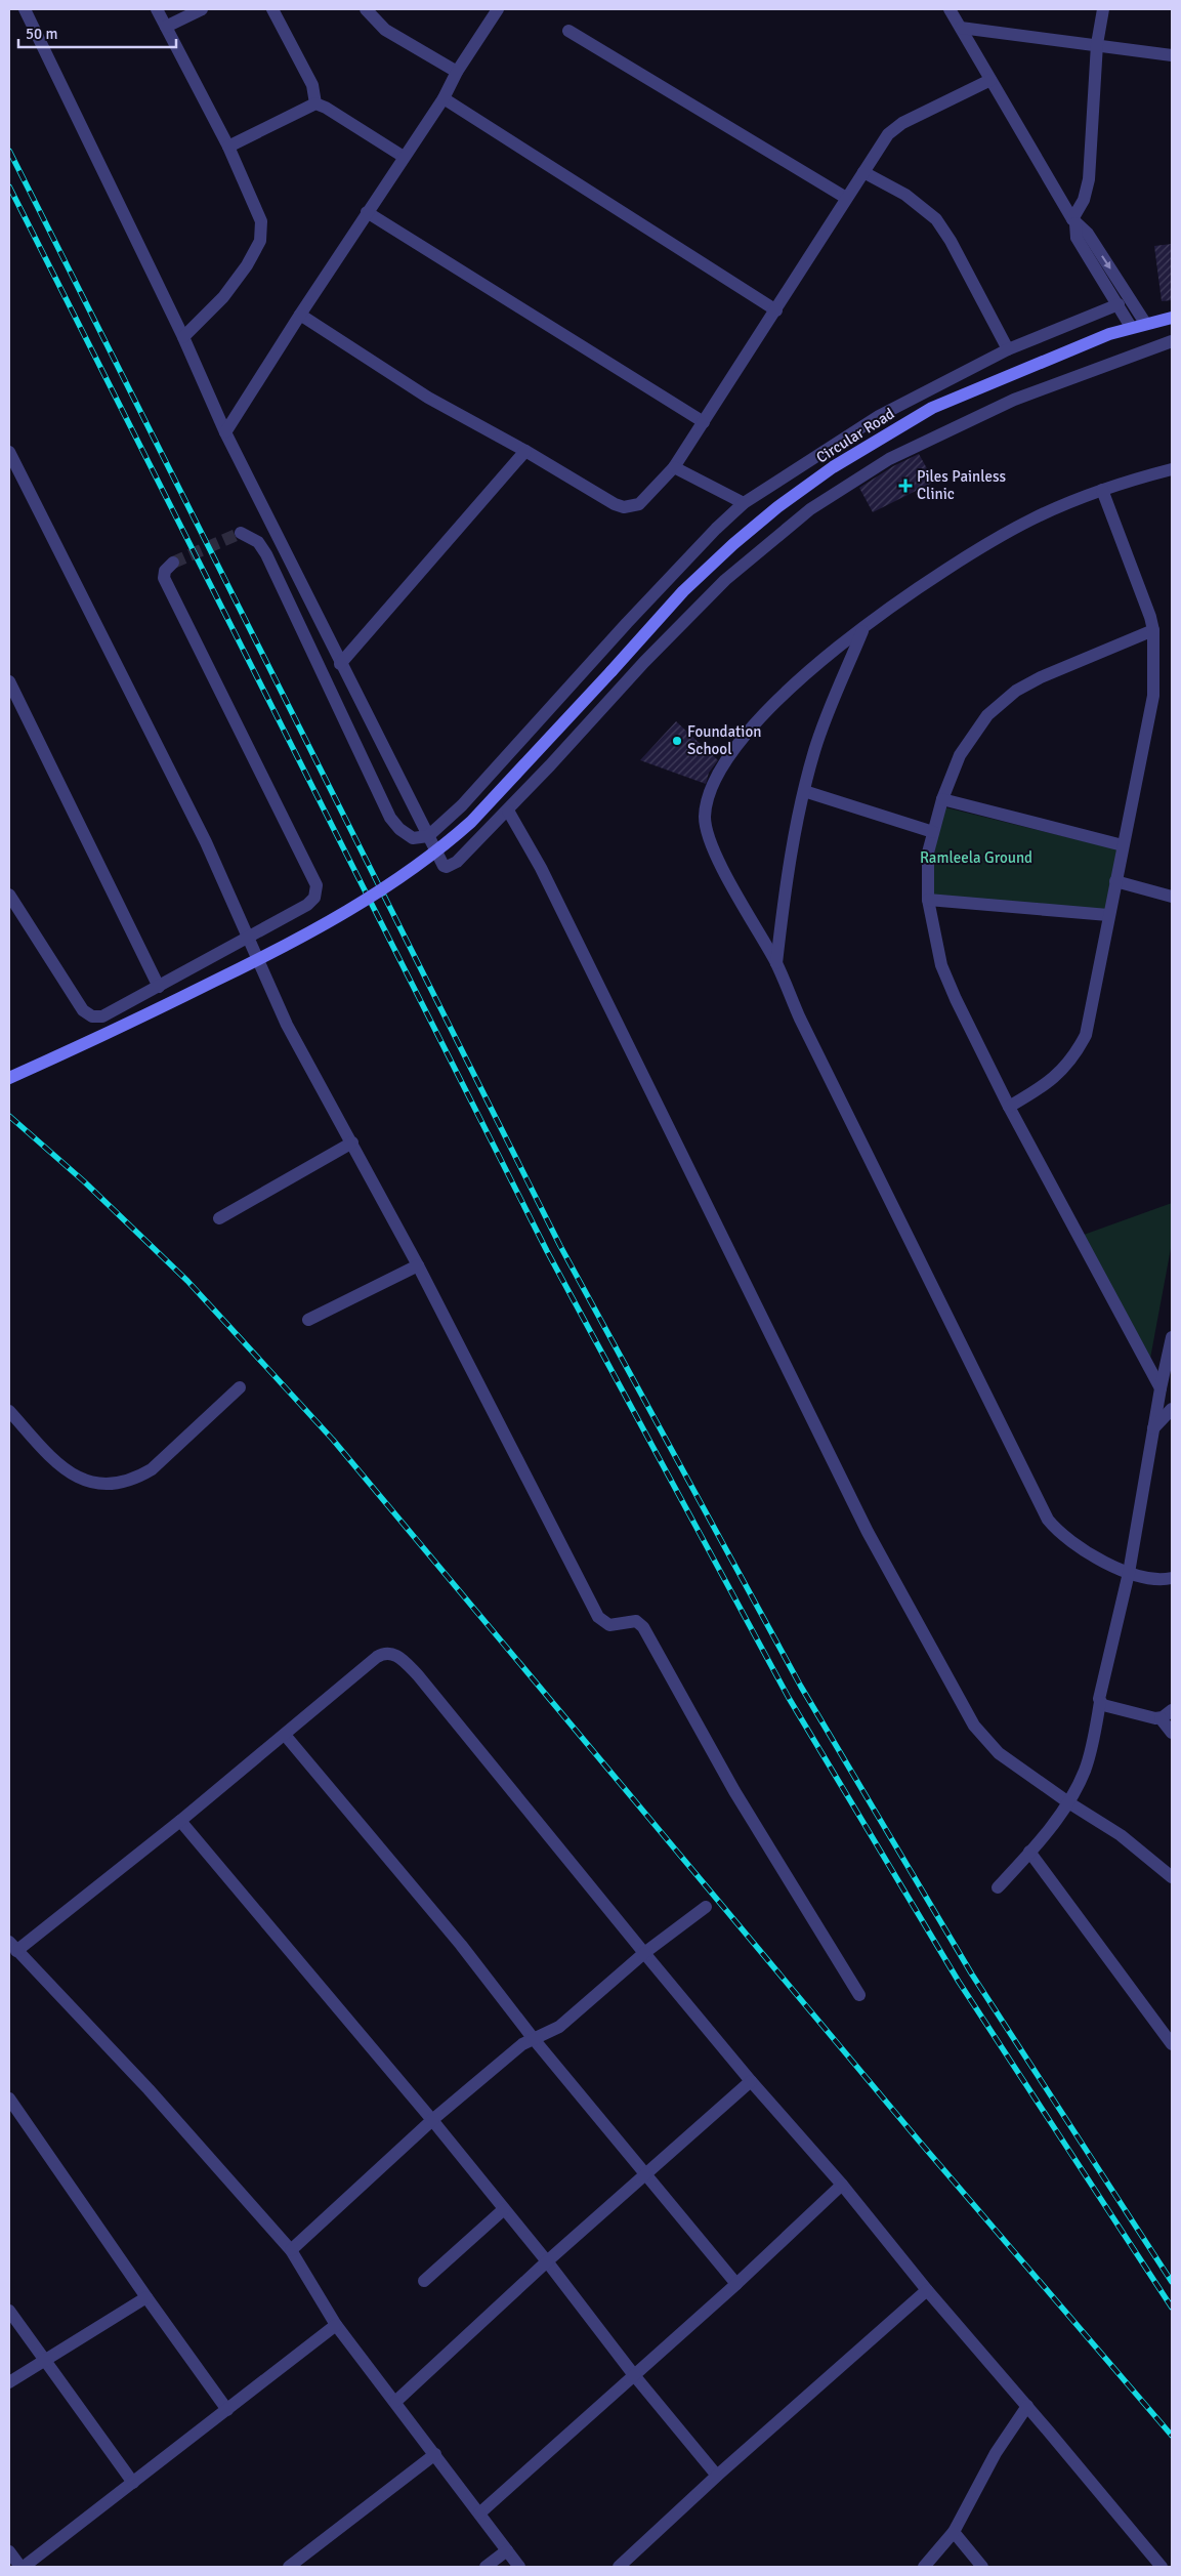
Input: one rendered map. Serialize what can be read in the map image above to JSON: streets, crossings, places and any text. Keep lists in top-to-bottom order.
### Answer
{
  "streets": {
    "main road": ["Circular Road"]
  },
  "parks": ["Ramleela Ground"],
  "places": {
    "health": ["Piles Painless Clinic"],
    "other": ["Foundation School"]
  },
  "scale_bar": "50 m"
}
